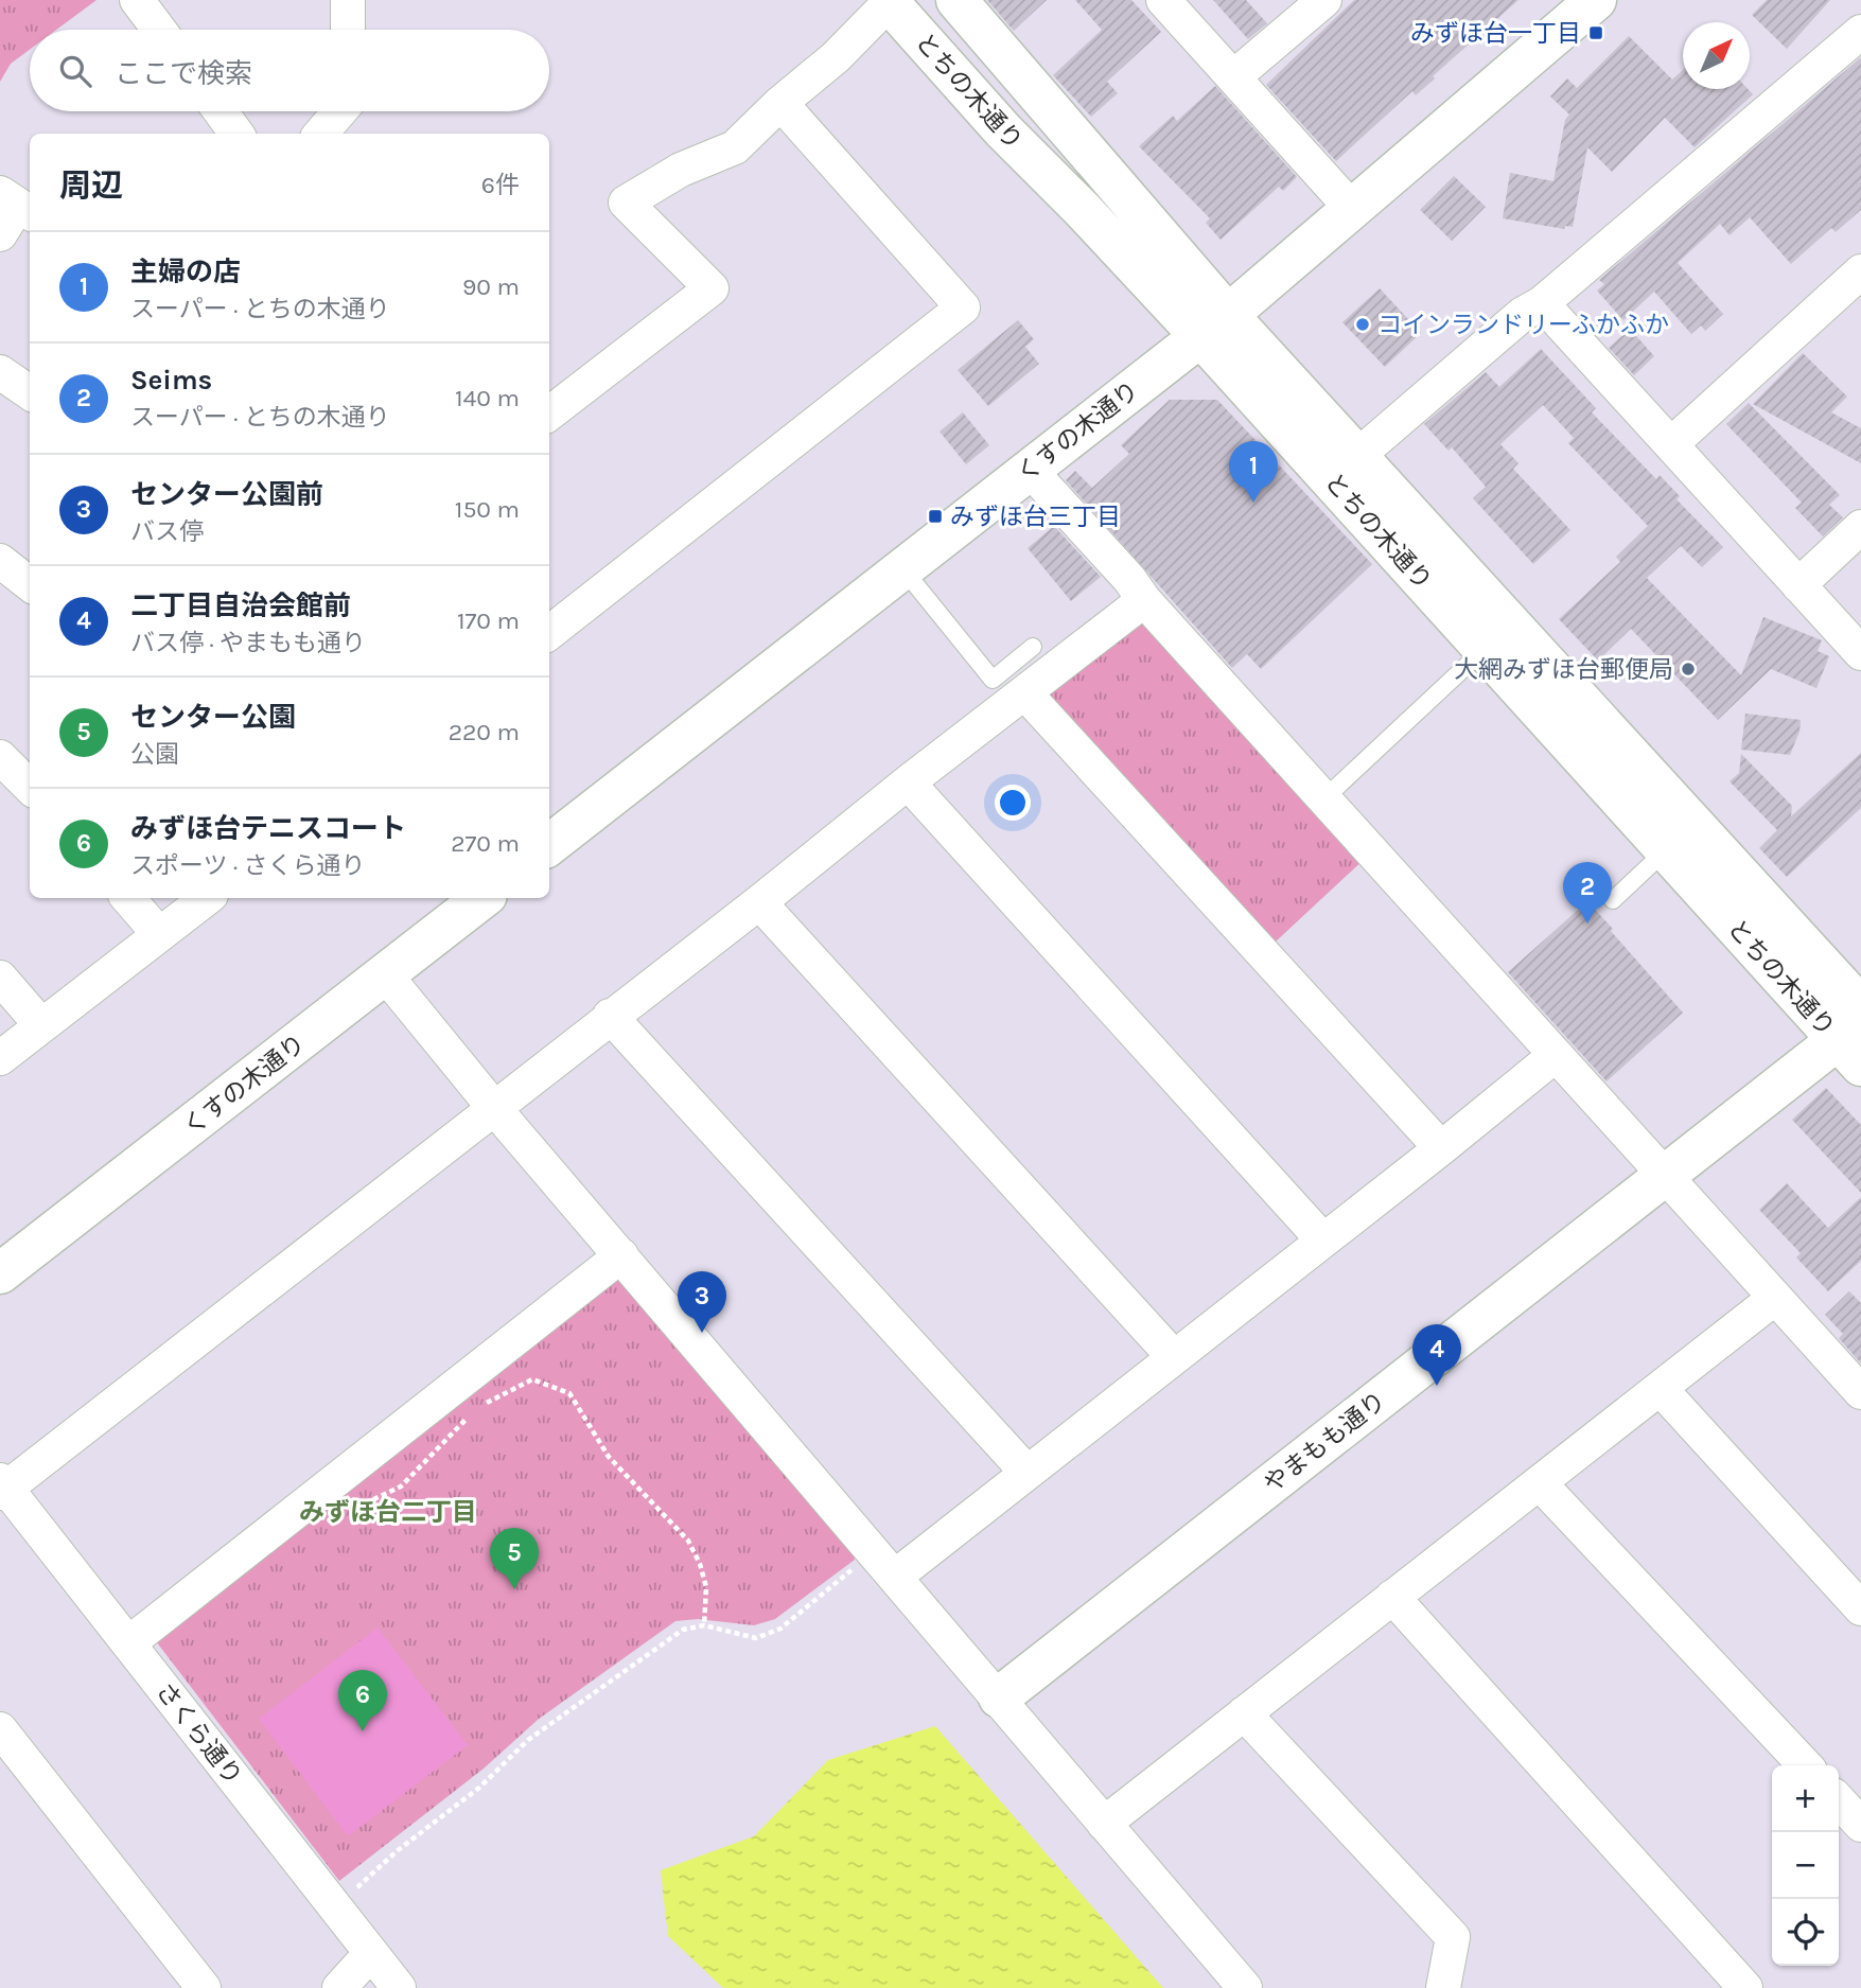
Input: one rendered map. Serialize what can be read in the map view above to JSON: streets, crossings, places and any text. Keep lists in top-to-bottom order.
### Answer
{
  "streets": {
    "street": [
      "とちの木通り",
      "くすの木通り",
      "やまもも通り",
      "さくら通り"
    ]
  },
  "crossings": [
    ["とちの木通り", "くすの木通り"],
    ["とちの木通り", "やまもも通り"]
  ],
  "districts": ["みずほ台二丁目"],
  "places": {
    "transit": ["みずほ台一丁目", "みずほ台三丁目"],
    "other": ["コインランドリーふかふか", "大網みずほ台郵便局"]
  },
  "north": "top right",
  "page": {
    "search": "ここで検索",
    "heading": ["周辺", "6件"],
    "list": [
      {
        "mark": "1",
        "name": "主婦の店",
        "note": "スーパー · とちの木通り",
        "value": "90 m"
      },
      {
        "mark": "2",
        "name": "Seims",
        "note": "スーパー · とちの木通り",
        "value": "140 m"
      },
      {
        "mark": "3",
        "name": "センター公園前",
        "note": "バス停",
        "value": "150 m"
      },
      {
        "mark": "4",
        "name": "二丁目自治会館前",
        "note": "バス停 · やまもも通り",
        "value": "170 m"
      },
      {
        "mark": "5",
        "name": "センター公園",
        "note": "公園",
        "value": "220 m"
      },
      {
        "mark": "6",
        "name": "みずほ台テニスコート",
        "note": "スポーツ · さくら通り",
        "value": "270 m"
      }
    ],
    "pins": [
      "1",
      "2",
      "3",
      "4",
      "5",
      "6"
    ],
    "map_buttons": ["+", "−"]
  }
}
